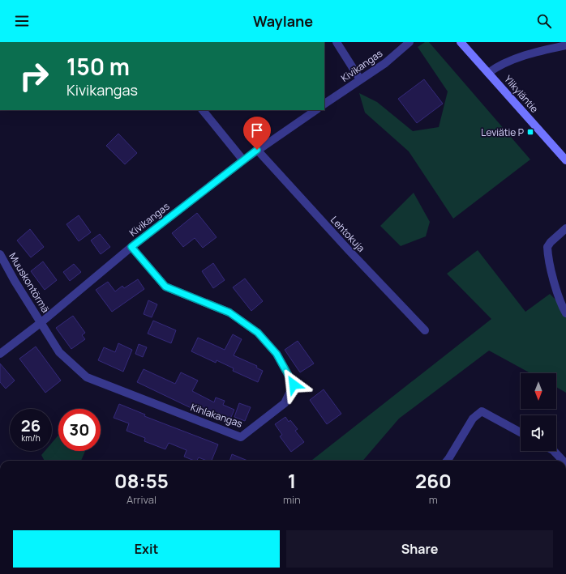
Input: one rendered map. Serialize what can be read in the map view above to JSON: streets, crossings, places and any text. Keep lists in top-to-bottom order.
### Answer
{
  "streets": {
    "main road": ["Ylikyläntie"],
    "street": [
      "Kivikangas",
      "Lehtokuja",
      "Muuskontörmä",
      "Kihlakangas"
    ]
  },
  "crossings": [
    ["Kivikangas", "Lehtokuja"],
    ["Kivikangas", "Muuskontörmä"],
    ["Kivikangas", "Kihlakangas"],
    ["Muuskontörmä", "Kihlakangas"]
  ],
  "places": {
    "transit": ["Leviätie P"]
  },
  "north": "bottom",
  "page": {
    "header": "Waylane",
    "turn": ["150 m", "Kivikangas"],
    "speed": "26 km/h",
    "limit": "30",
    "eta": [
      "08:55",
      "Arrival",
      "1",
      "min",
      "260",
      "m"
    ],
    "buttons": ["Exit", "Share"]
  }
}
